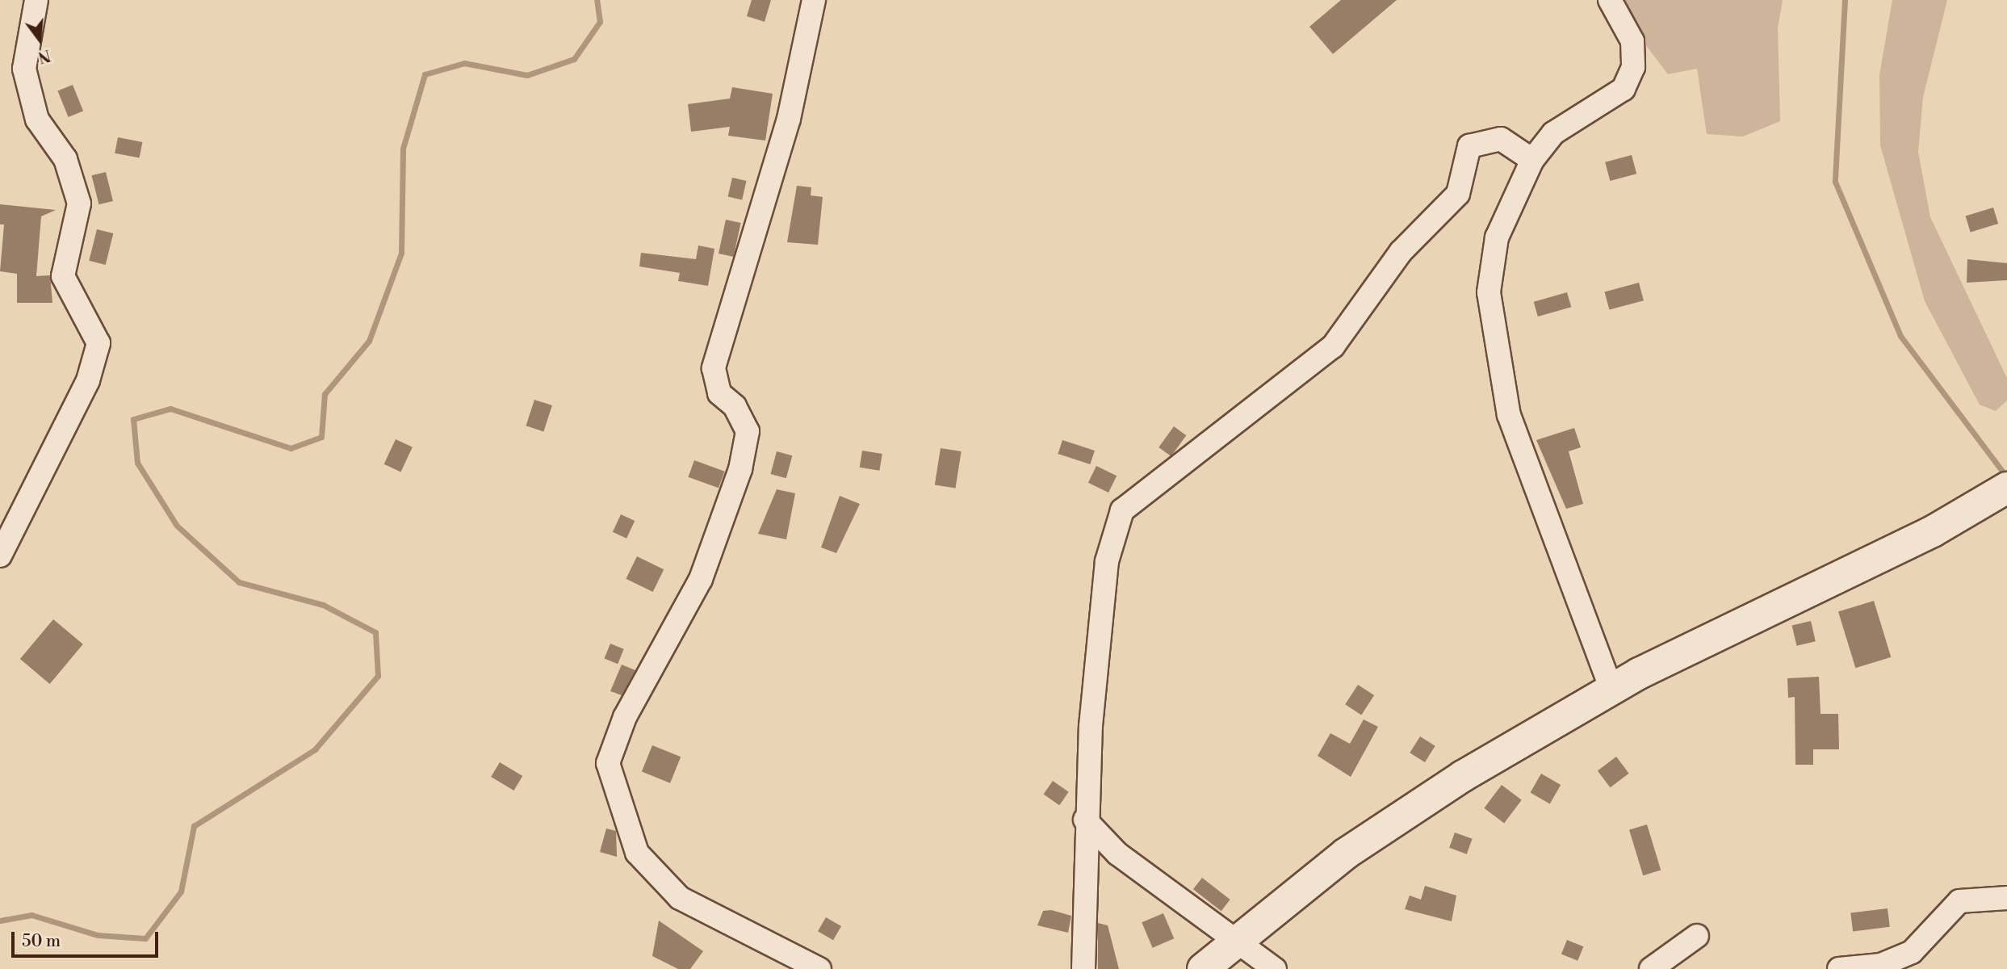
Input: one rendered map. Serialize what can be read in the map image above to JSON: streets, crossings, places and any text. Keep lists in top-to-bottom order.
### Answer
{
  "scale_bar": "50 m",
  "north": "bottom"
}
